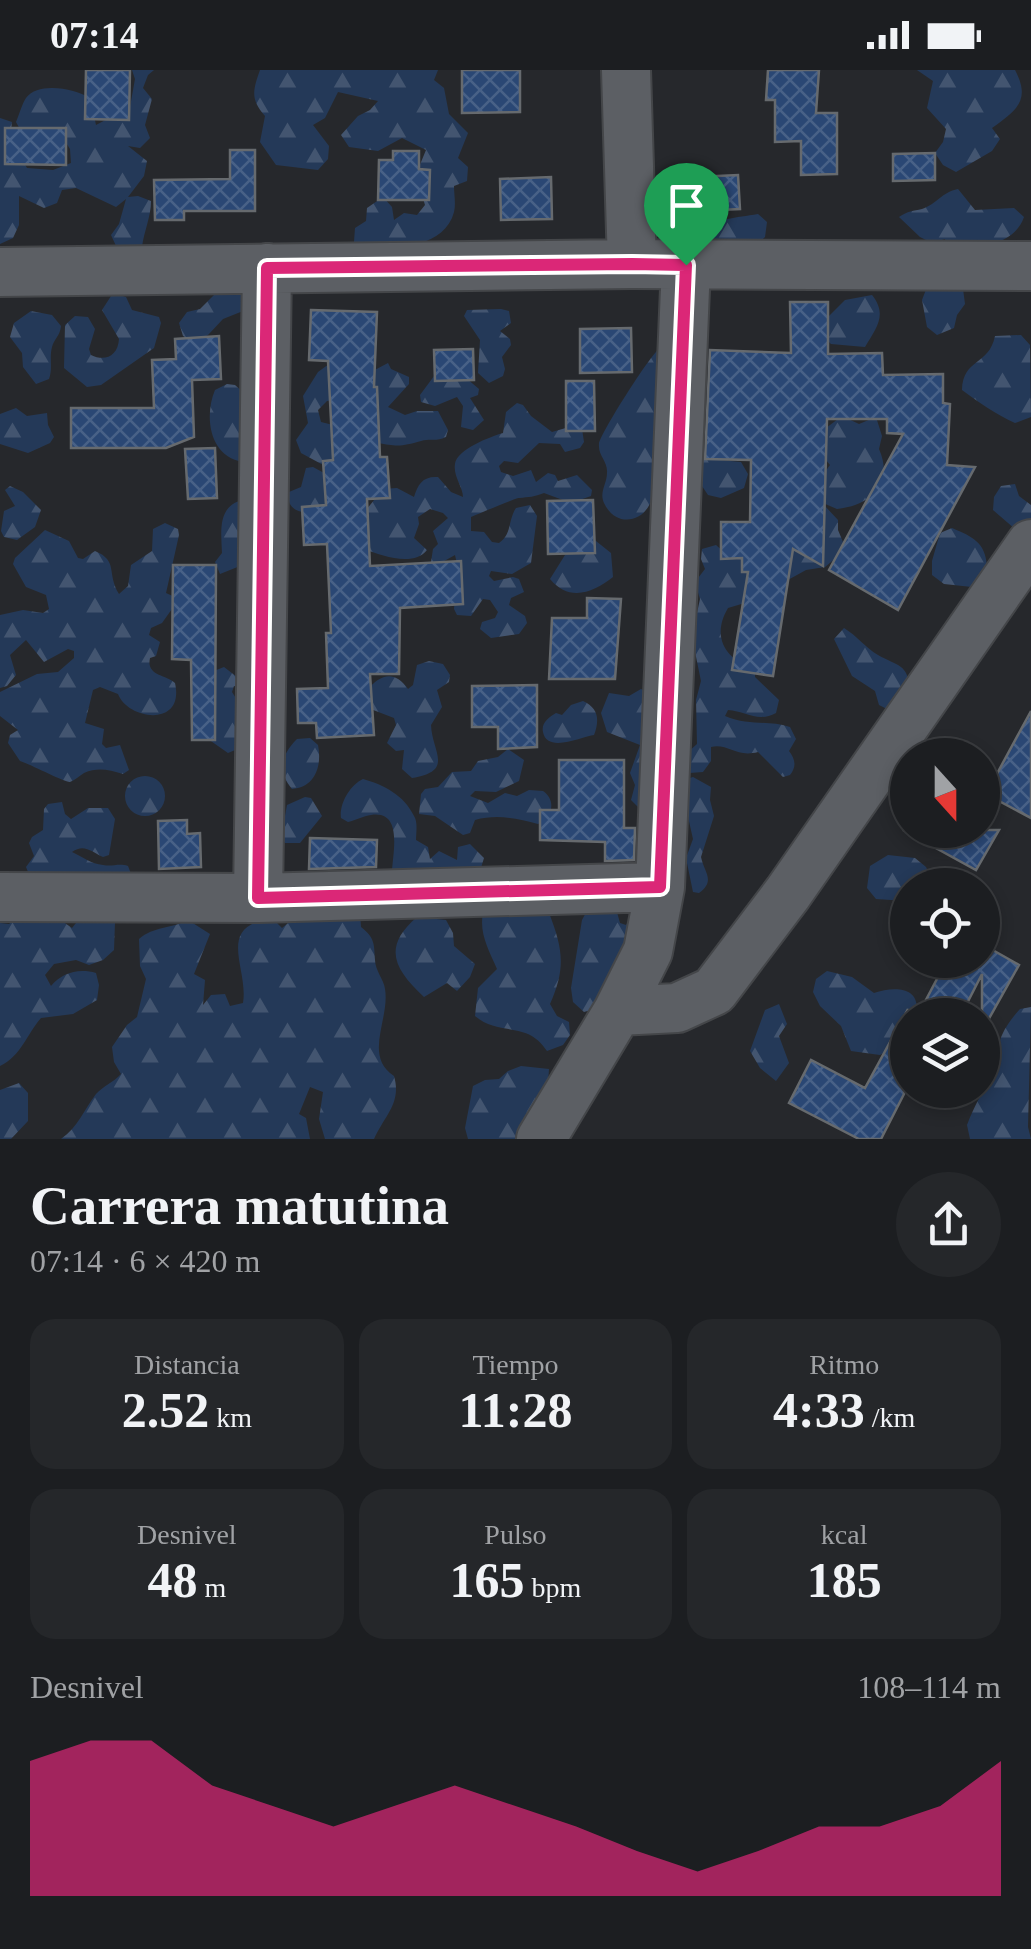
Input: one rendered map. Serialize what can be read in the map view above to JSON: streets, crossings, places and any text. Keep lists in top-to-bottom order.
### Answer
{
  "north": "bottom",
  "page": {
    "status": "07:14",
    "heading": ["Carrera matutina", "07:14 · 6 × 420 m"],
    "stats": [
      ["Distancia", "2.52 km"],
      ["Tiempo", "11:28"],
      ["Ritmo", "4:33 /km"],
      ["Desnivel", "48 m"],
      ["Pulso", "165 bpm"],
      ["kcal", "185"]
    ],
    "chart": ["Desnivel", "108–114 m"]
  }
}
